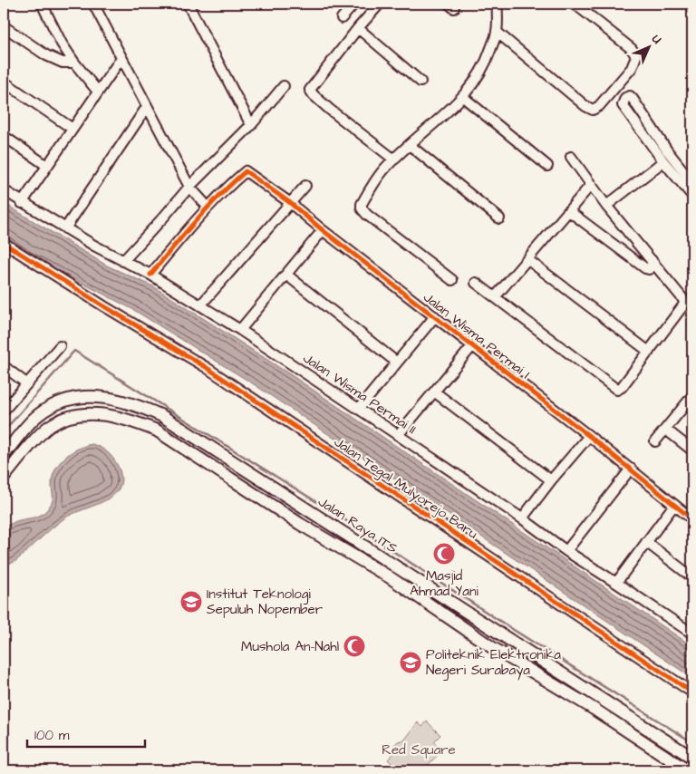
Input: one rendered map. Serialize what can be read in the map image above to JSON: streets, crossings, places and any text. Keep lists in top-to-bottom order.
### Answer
{
  "streets": {
    "main road": ["Jalan Raya ITS"],
    "street": ["Jalan Wisma Permai I", "Jalan Wisma Permai II", "Jalan Tegal Mulyorejo Baru"]
  },
  "parks": ["Red Square"],
  "places": {
    "mosque": ["Masjid Ahmad Yani", "Mushola An-Nahl"],
    "school or university": ["Institut Teknologi Sepuluh Nopember", "Politeknik Elektronika Negeri Surabaya"]
  },
  "scale_bar": "100 m",
  "north": "top right"
}
